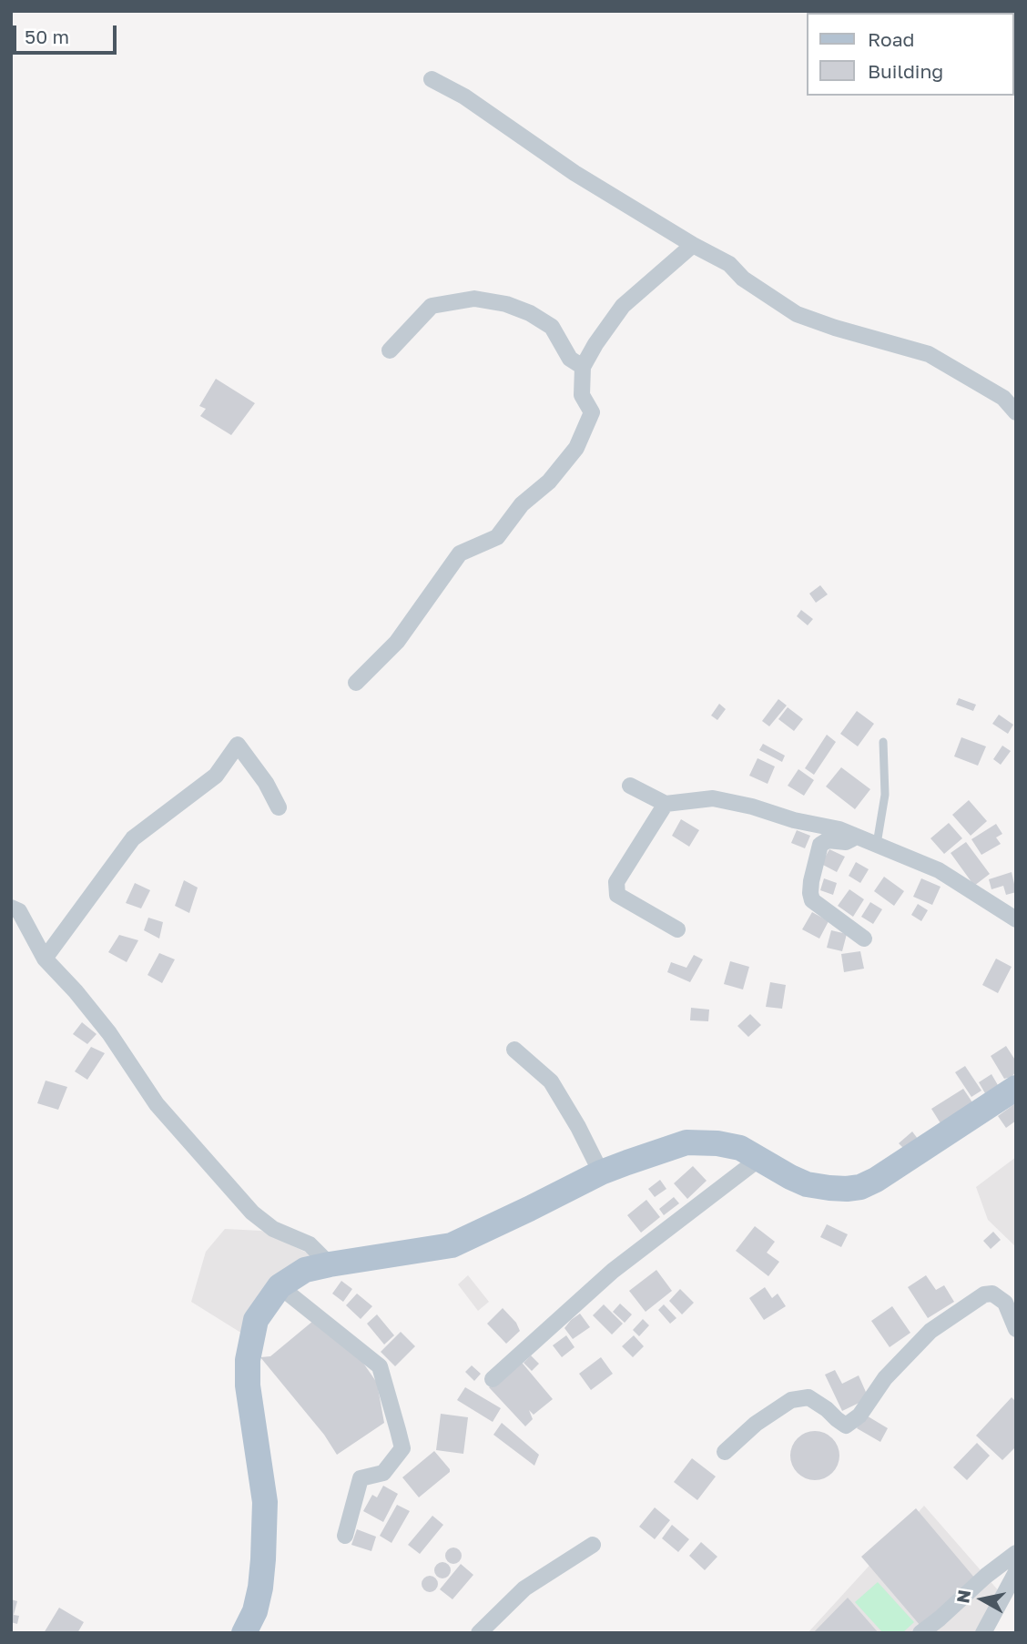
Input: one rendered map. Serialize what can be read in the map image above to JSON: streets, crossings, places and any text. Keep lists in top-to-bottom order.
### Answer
{
  "legend": ["Road", "Building"],
  "scale_bar": "50 m",
  "north": "left"
}
